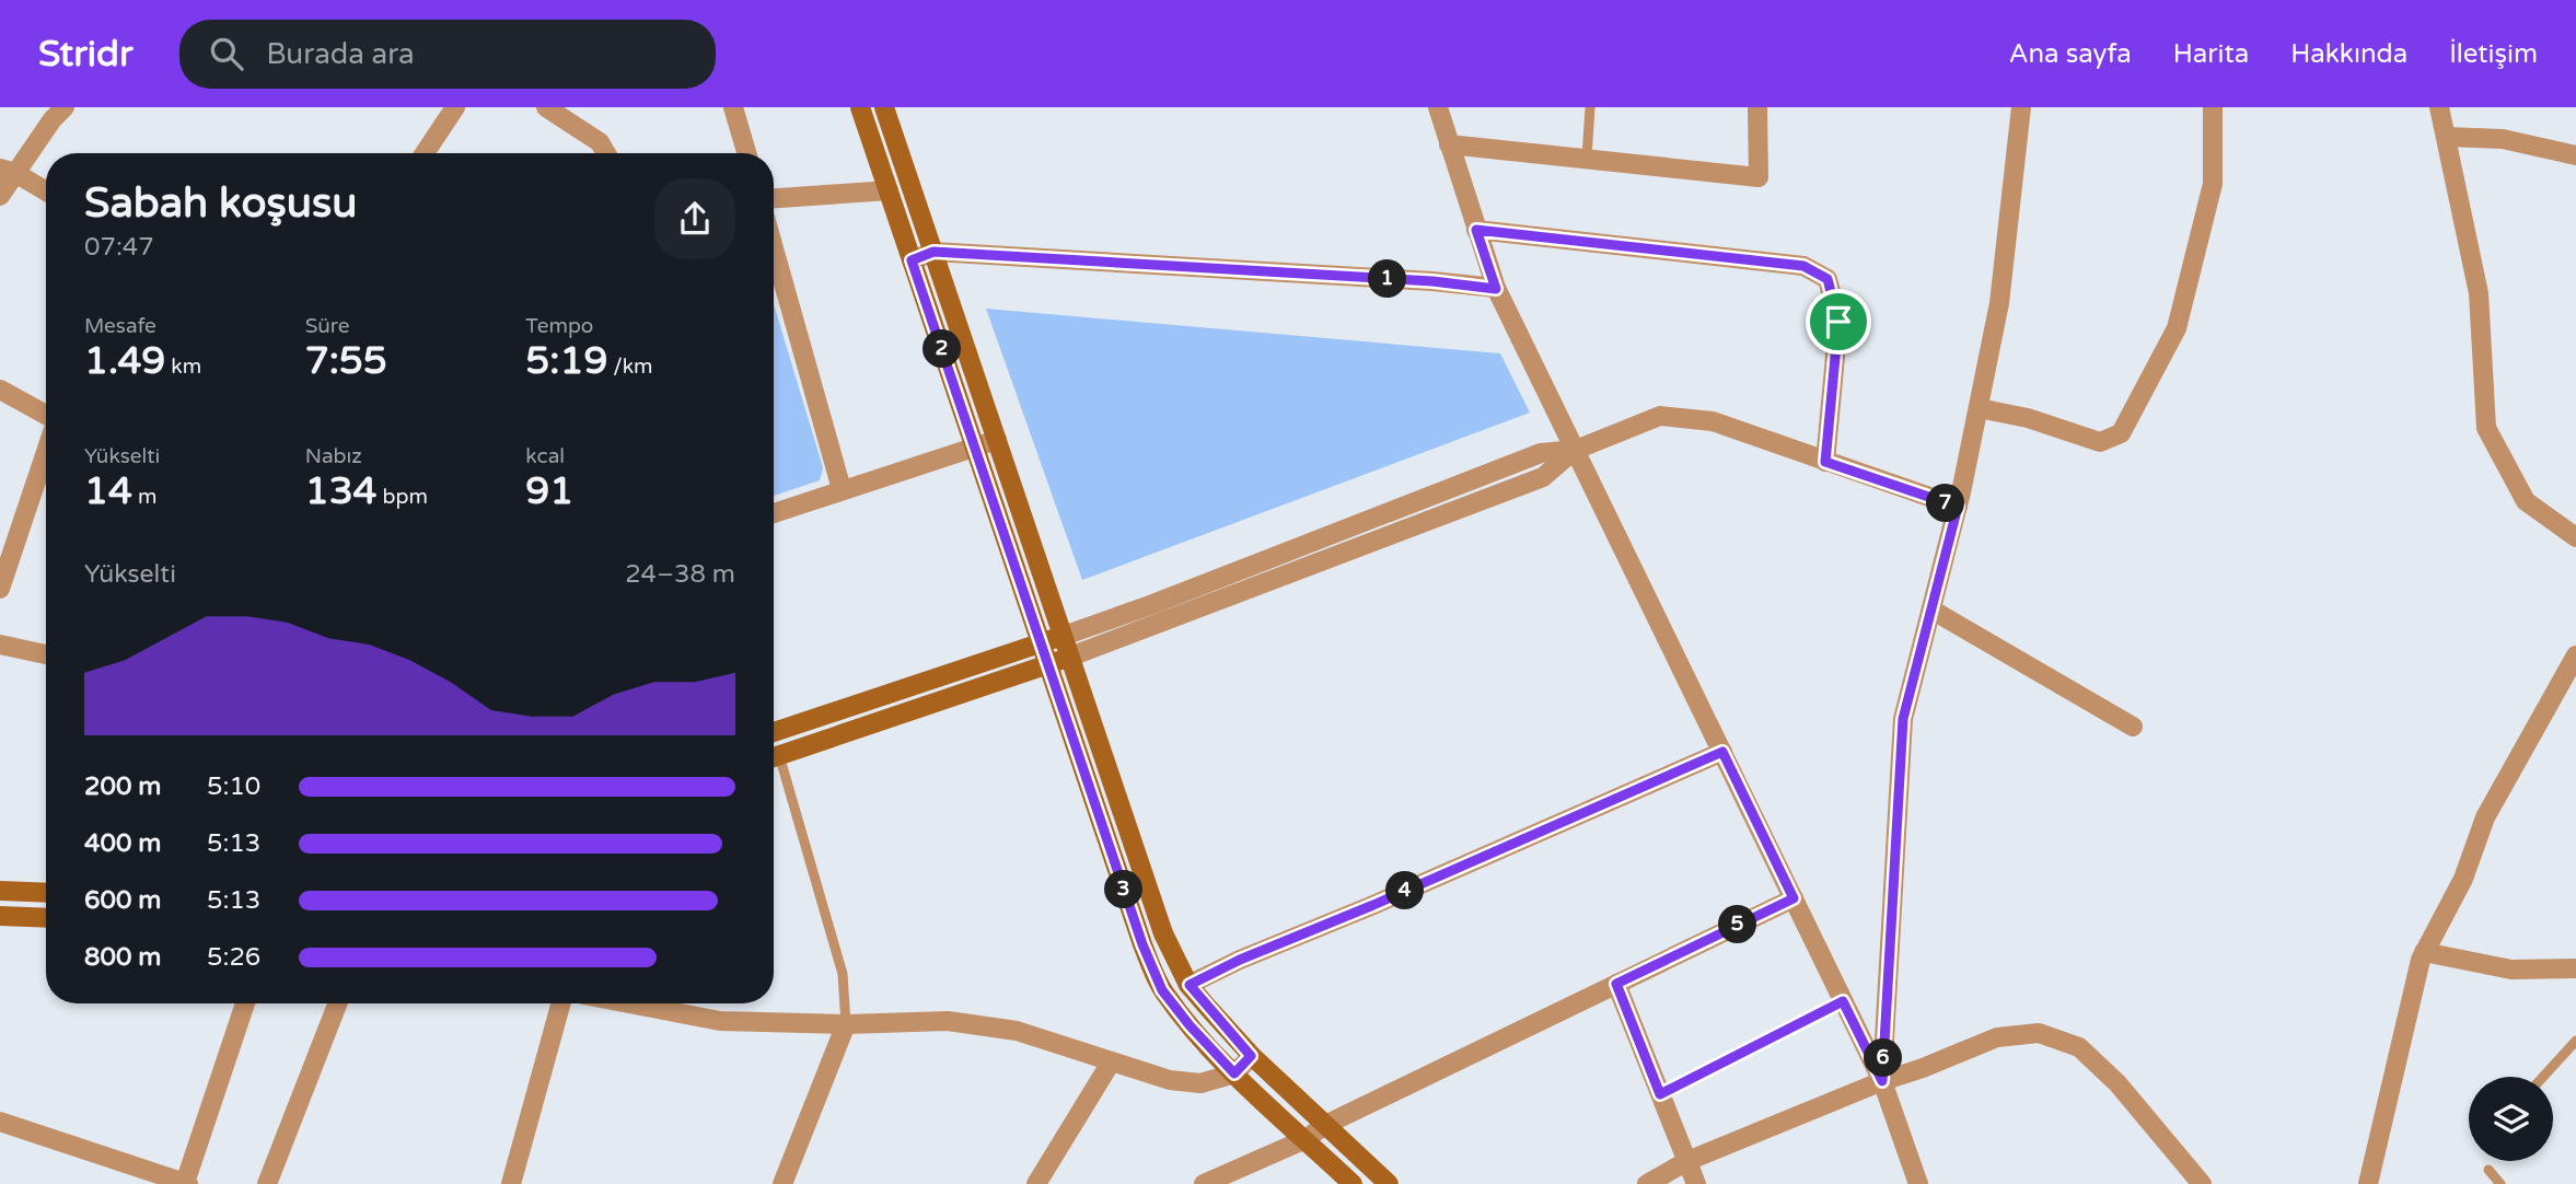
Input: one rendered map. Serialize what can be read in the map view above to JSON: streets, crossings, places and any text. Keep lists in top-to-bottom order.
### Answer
{
  "page": {
    "header": "Stridr",
    "search": "Burada ara",
    "nav": [
      "Ana sayfa",
      "Harita",
      "Hakkında",
      "İletişim"
    ],
    "heading": ["Sabah koşusu", "07:47"],
    "pins": [
      "1",
      "2",
      "7",
      "3",
      "4",
      "5",
      "6"
    ],
    "stats": [
      ["Mesafe", "1.49 km"],
      ["Süre", "7:55"],
      ["Tempo", "5:19 /km"],
      ["Yükselti", "14 m"],
      ["Nabız", "134 bpm"],
      ["kcal", "91"]
    ],
    "chart": ["Yükselti", "24–38 m"],
    "list": [
      {
        "name": "200 m",
        "note": "5:10"
      },
      {
        "name": "400 m",
        "note": "5:13"
      },
      {
        "name": "600 m",
        "note": "5:13"
      },
      {
        "name": "800 m",
        "note": "5:26"
      }
    ]
  }
}
